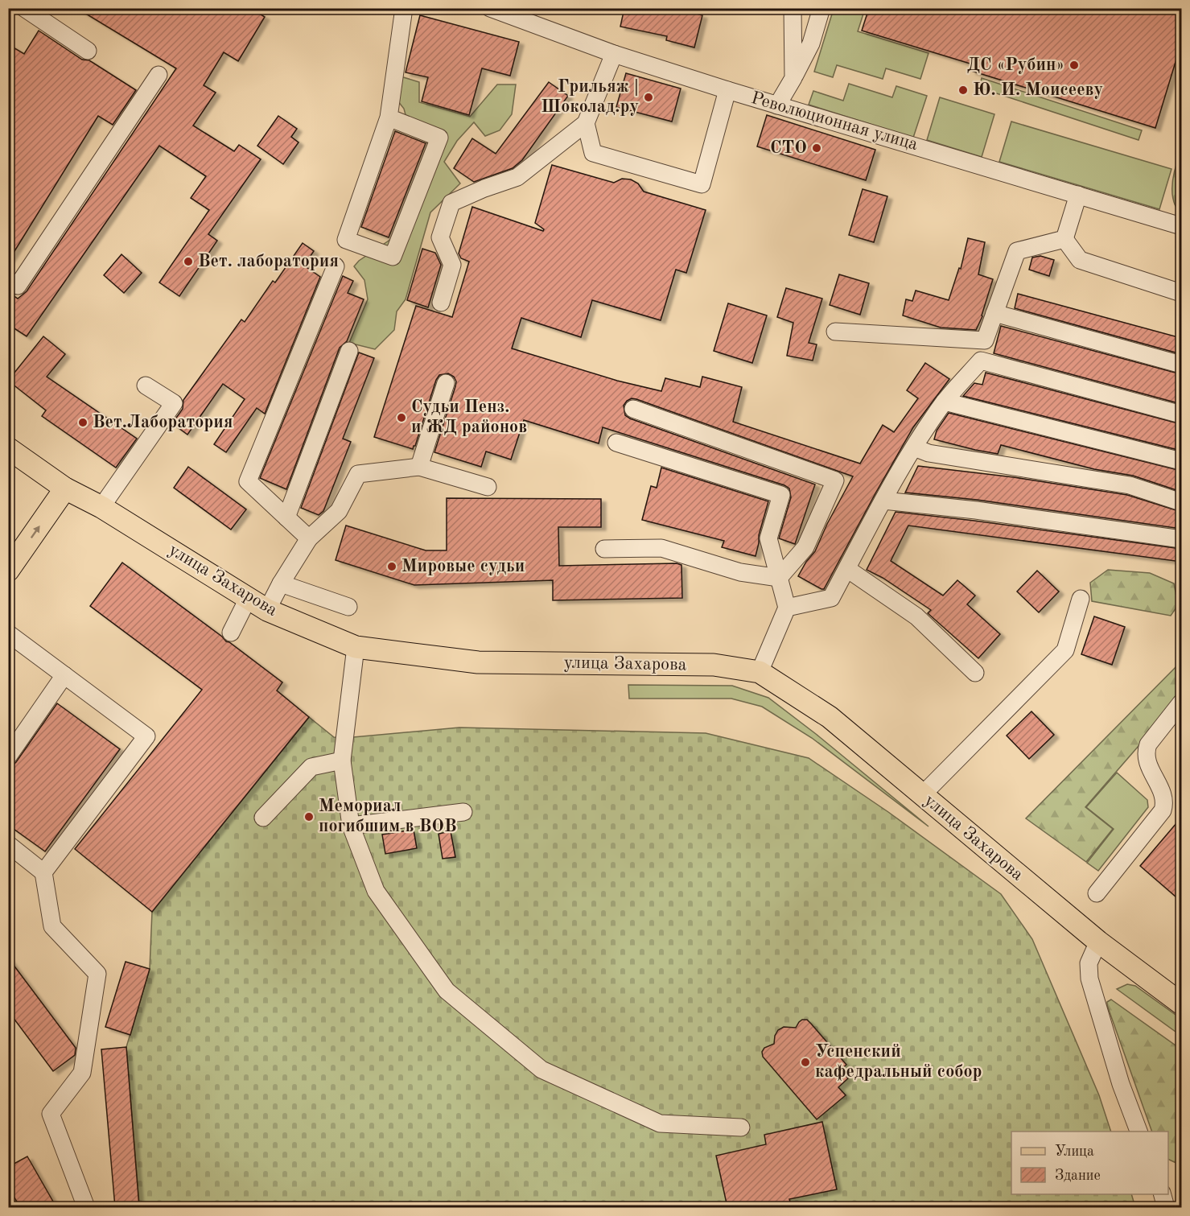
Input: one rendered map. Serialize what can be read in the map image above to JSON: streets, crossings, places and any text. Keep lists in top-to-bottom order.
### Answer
{
  "streets": {
    "main road": ["улица Захарова"],
    "street": ["Революционная улица"]
  },
  "places": [
    "ДС «Рубин»",
    "Ю. И. Моисееву",
    "Грильяж | Шоколад.ру",
    "СТО",
    "Вет. лаборатория",
    "Судьи Пенз. и ЖД районов",
    "Вет.Лаборатория",
    "Мировые судьи",
    "Мемориал погибшим в ВОВ",
    "Успенский кафедральный собор"
  ],
  "legend": ["Улица", "Здание"]
}
